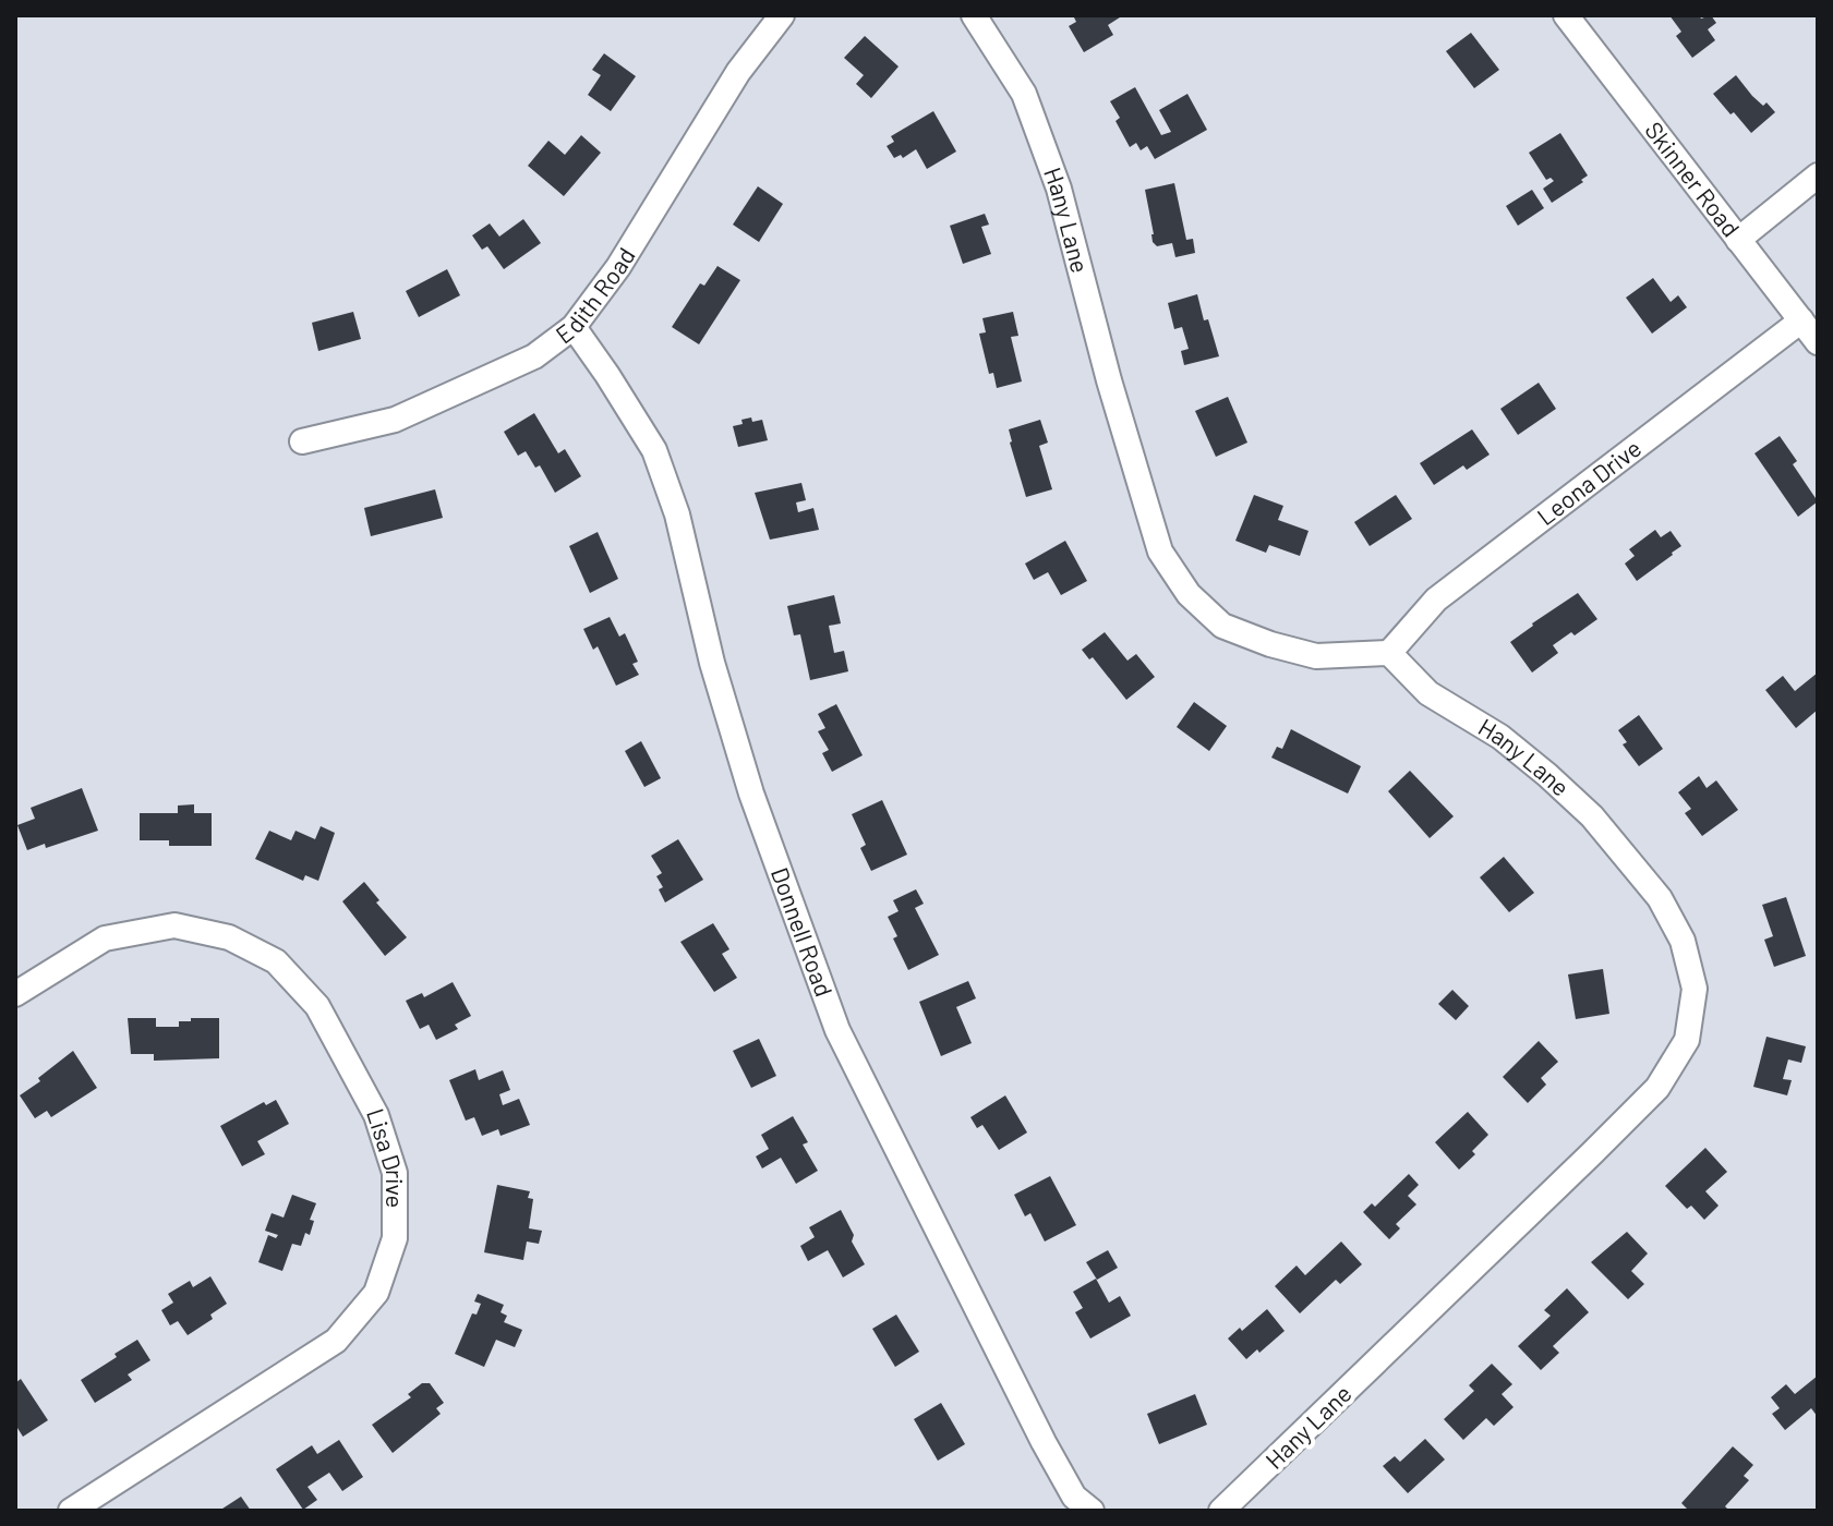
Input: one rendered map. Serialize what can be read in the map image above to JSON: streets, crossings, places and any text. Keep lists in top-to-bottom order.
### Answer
{
  "streets": {
    "street": [
      "Skinner Road",
      "Hany Lane",
      "Edith Road",
      "Leona Drive",
      "Donnell Road",
      "Lisa Drive"
    ]
  },
  "crossings": [
    ["Skinner Road", "Leona Drive"],
    ["Hany Lane", "Leona Drive"],
    ["Edith Road", "Donnell Road"]
  ]
}
